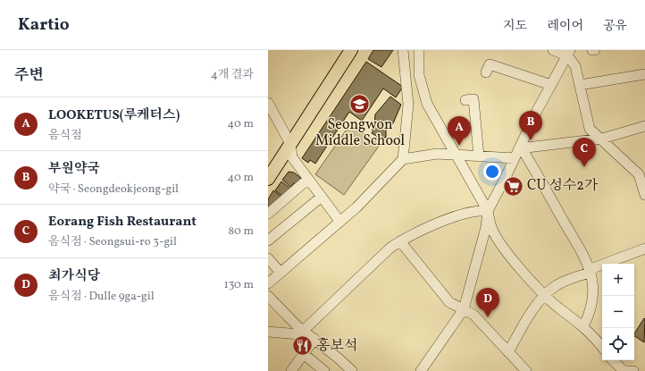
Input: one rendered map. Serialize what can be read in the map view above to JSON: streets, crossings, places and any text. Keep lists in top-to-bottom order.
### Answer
{
  "places": {
    "school or university": ["Seongwon Middle School"],
    "supermarket": ["CU 성수2가"],
    "restaurant": ["홍보석"]
  },
  "page": {
    "header": "Kartio",
    "nav": ["지도", "레이어", "공유"],
    "heading": ["주변", "4개 결과"],
    "list": [
      {
        "mark": "A",
        "name": "LOOKETUS(루케터스)",
        "note": "음식점",
        "value": "40 m"
      },
      {
        "mark": "B",
        "name": "부원약국",
        "note": "약국 · Seongdeokjeong-gil",
        "value": "40 m"
      },
      {
        "mark": "C",
        "name": "Eorang Fish Restaurant",
        "note": "음식점 · Seongsui-ro 3-gil",
        "value": "80 m"
      },
      {
        "mark": "D",
        "name": "최가식당",
        "note": "음식점 · Dulle 9ga-gil",
        "value": "130 m"
      }
    ],
    "pins": [
      "B",
      "A",
      "C",
      "D"
    ],
    "map_buttons": ["+", "−"]
  }
}
